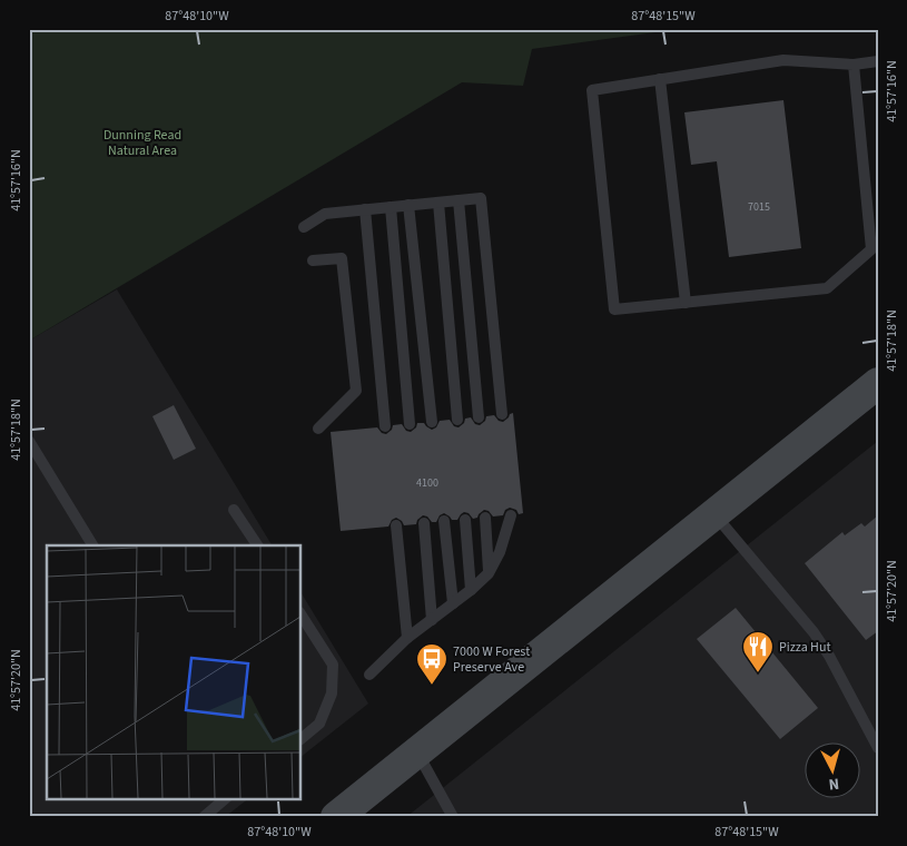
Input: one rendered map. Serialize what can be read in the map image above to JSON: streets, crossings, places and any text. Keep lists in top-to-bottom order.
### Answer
{
  "parks": ["Dunning Read Natural Area"],
  "places": {
    "restaurant": ["Pizza Hut"],
    "bus stop": ["7000 W Forest Preserve Ave"]
  },
  "house_numbers": ["7015", "4100"],
  "north": "bottom",
  "coordinates": [
    "87°48'10\"W",
    "87°48'15\"W",
    "41°57'16\"N",
    "41°57'18\"N",
    "41°57'20\"N"
  ]
}
